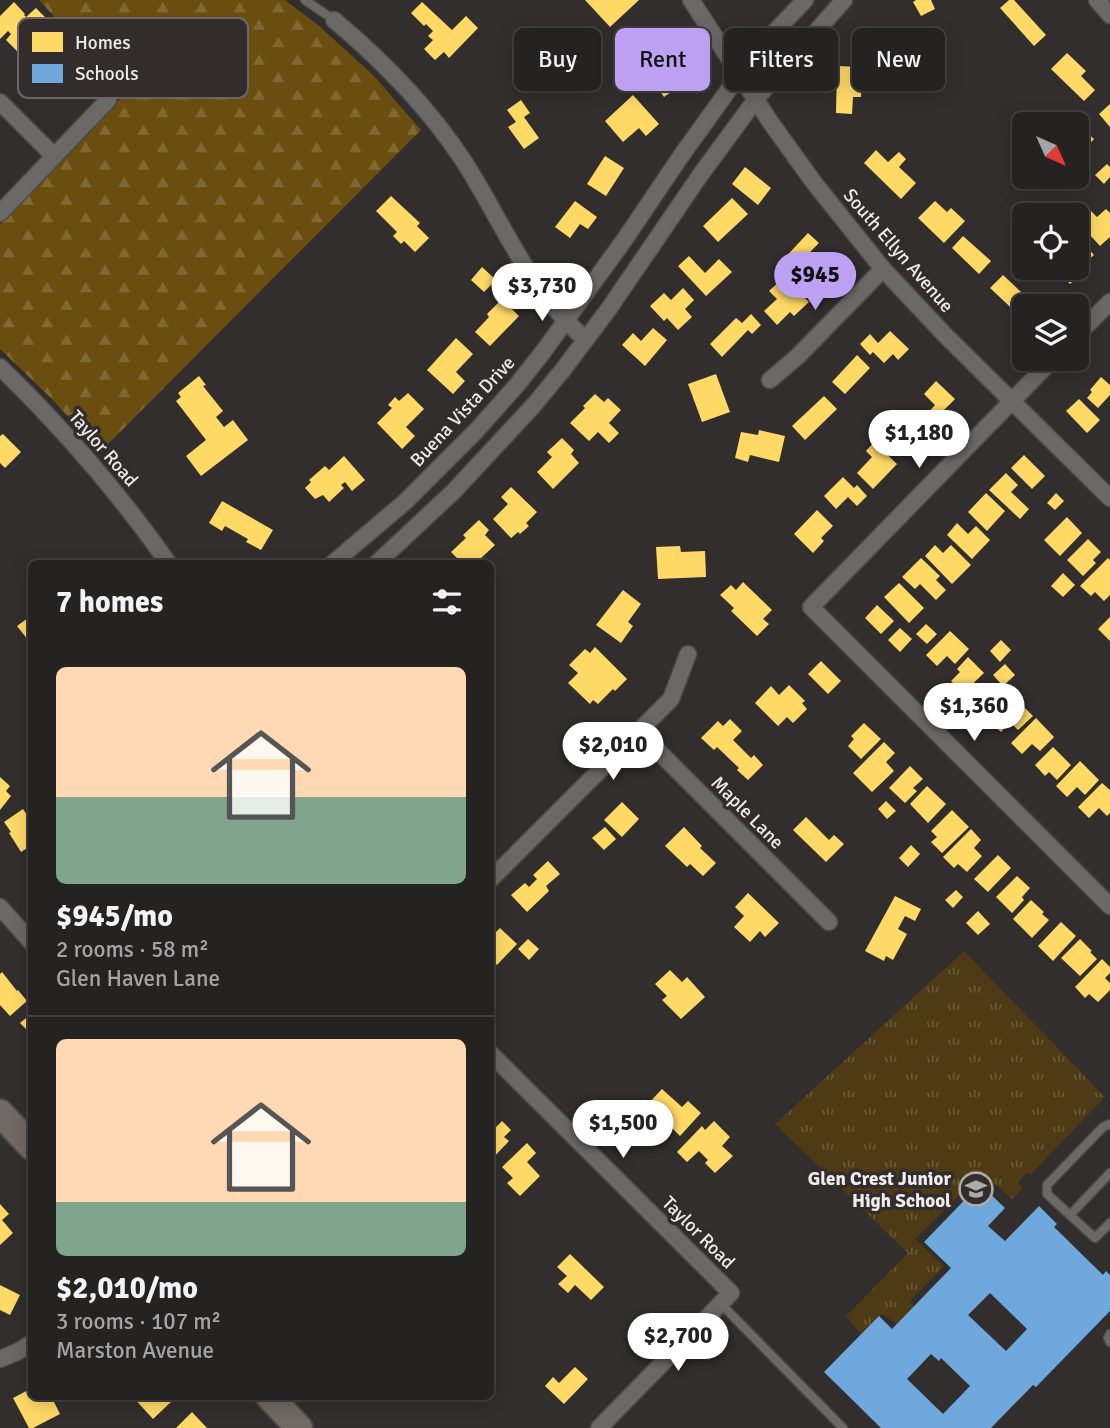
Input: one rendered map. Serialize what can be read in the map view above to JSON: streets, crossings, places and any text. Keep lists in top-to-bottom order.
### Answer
{
  "streets": {
    "street": [
      "South Ellyn Avenue",
      "Buena Vista Drive",
      "Taylor Road",
      "Maple Lane"
    ]
  },
  "places": {
    "school or university": ["Glen Crest Junior High School"]
  },
  "legend": ["Homes", "Schools"],
  "north": "bottom right",
  "page": {
    "chip": [
      "Buy",
      "Rent",
      "Filters",
      "New"
    ],
    "price": [
      "$945",
      "$3,730",
      "$1,180",
      "$1,360",
      "$2,010",
      "$1,500",
      "$2,700"
    ],
    "heading": "7 homes",
    "list": [
      {
        "name": "$945/mo",
        "note": "2 rooms · 58 m² · Glen Haven Lane"
      },
      {
        "name": "$2,010/mo",
        "note": "3 rooms · 107 m² · Marston Avenue"
      }
    ]
  }
}
